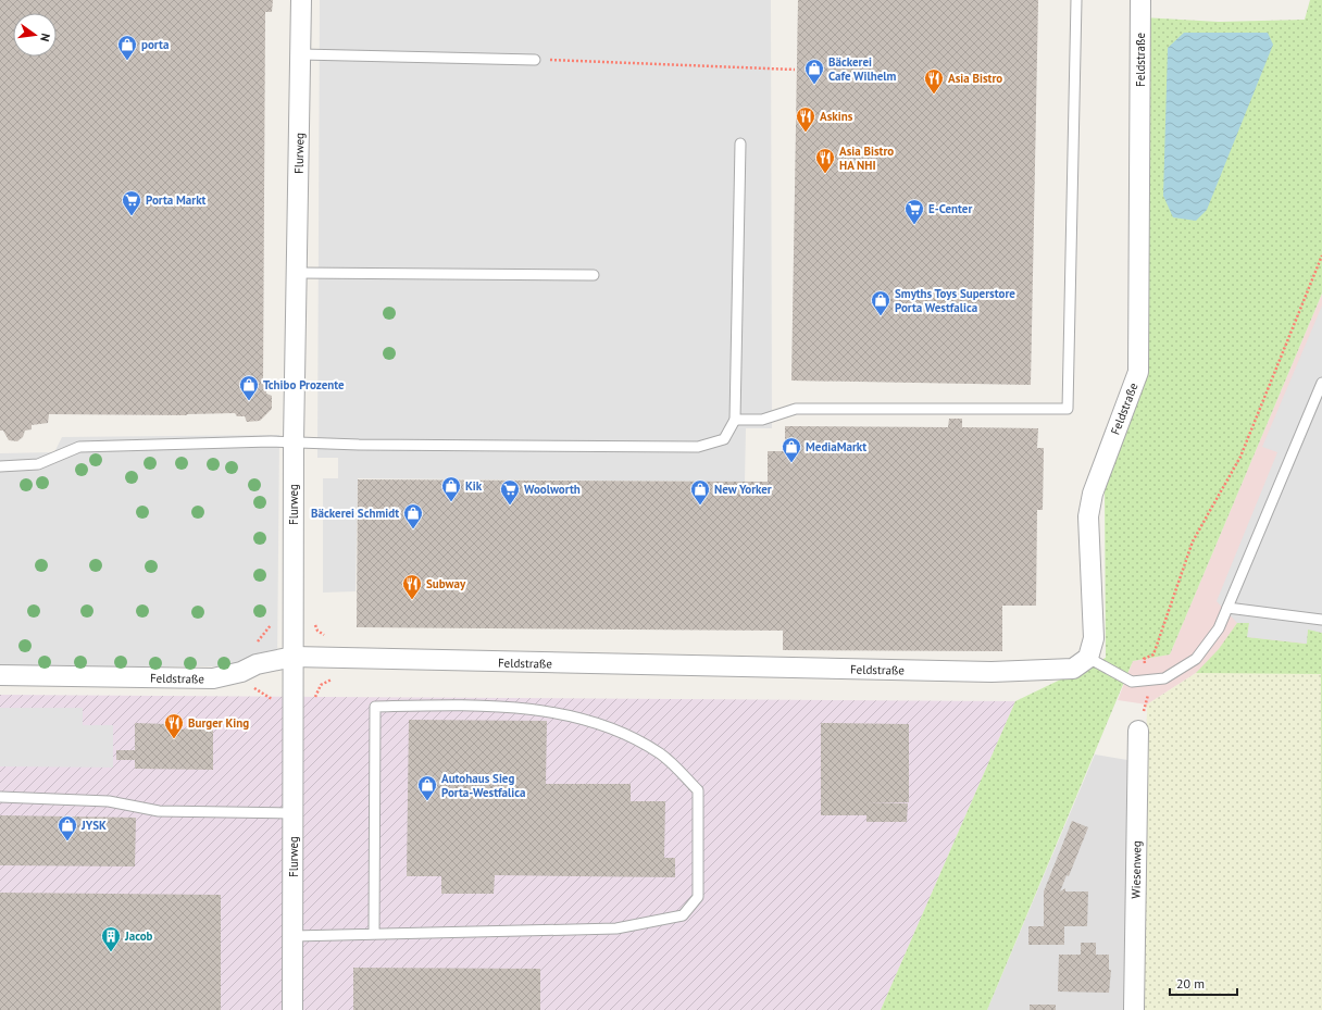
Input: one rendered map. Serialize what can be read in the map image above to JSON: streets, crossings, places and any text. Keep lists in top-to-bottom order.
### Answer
{
  "streets": {
    "street": ["Feldstraße", "Flurweg", "Wiesenweg"]
  },
  "crossings": [
    ["Feldstraße", "Flurweg"]
  ],
  "places": {
    "shop": [
      "porta",
      "Bäckerei Cafe Wilhelm",
      "Smyths Toys Superstore Porta Westfalica",
      "Tchibo Prozente",
      "MediaMarkt",
      "Kik",
      "New Yorker",
      "Bäckerei Schmidt",
      "Autohaus Sieg Porta-Westfalica",
      "JYSK"
    ],
    "restaurant": [
      "Asia Bistro",
      "Askins",
      "Asia Bistro HA NHI",
      "Subway",
      "Burger King"
    ],
    "supermarket": ["Porta Markt", "E-Center", "Woolworth"],
    "building": ["Jacob"]
  },
  "scale_bar": "20 m",
  "north": "right"
}
